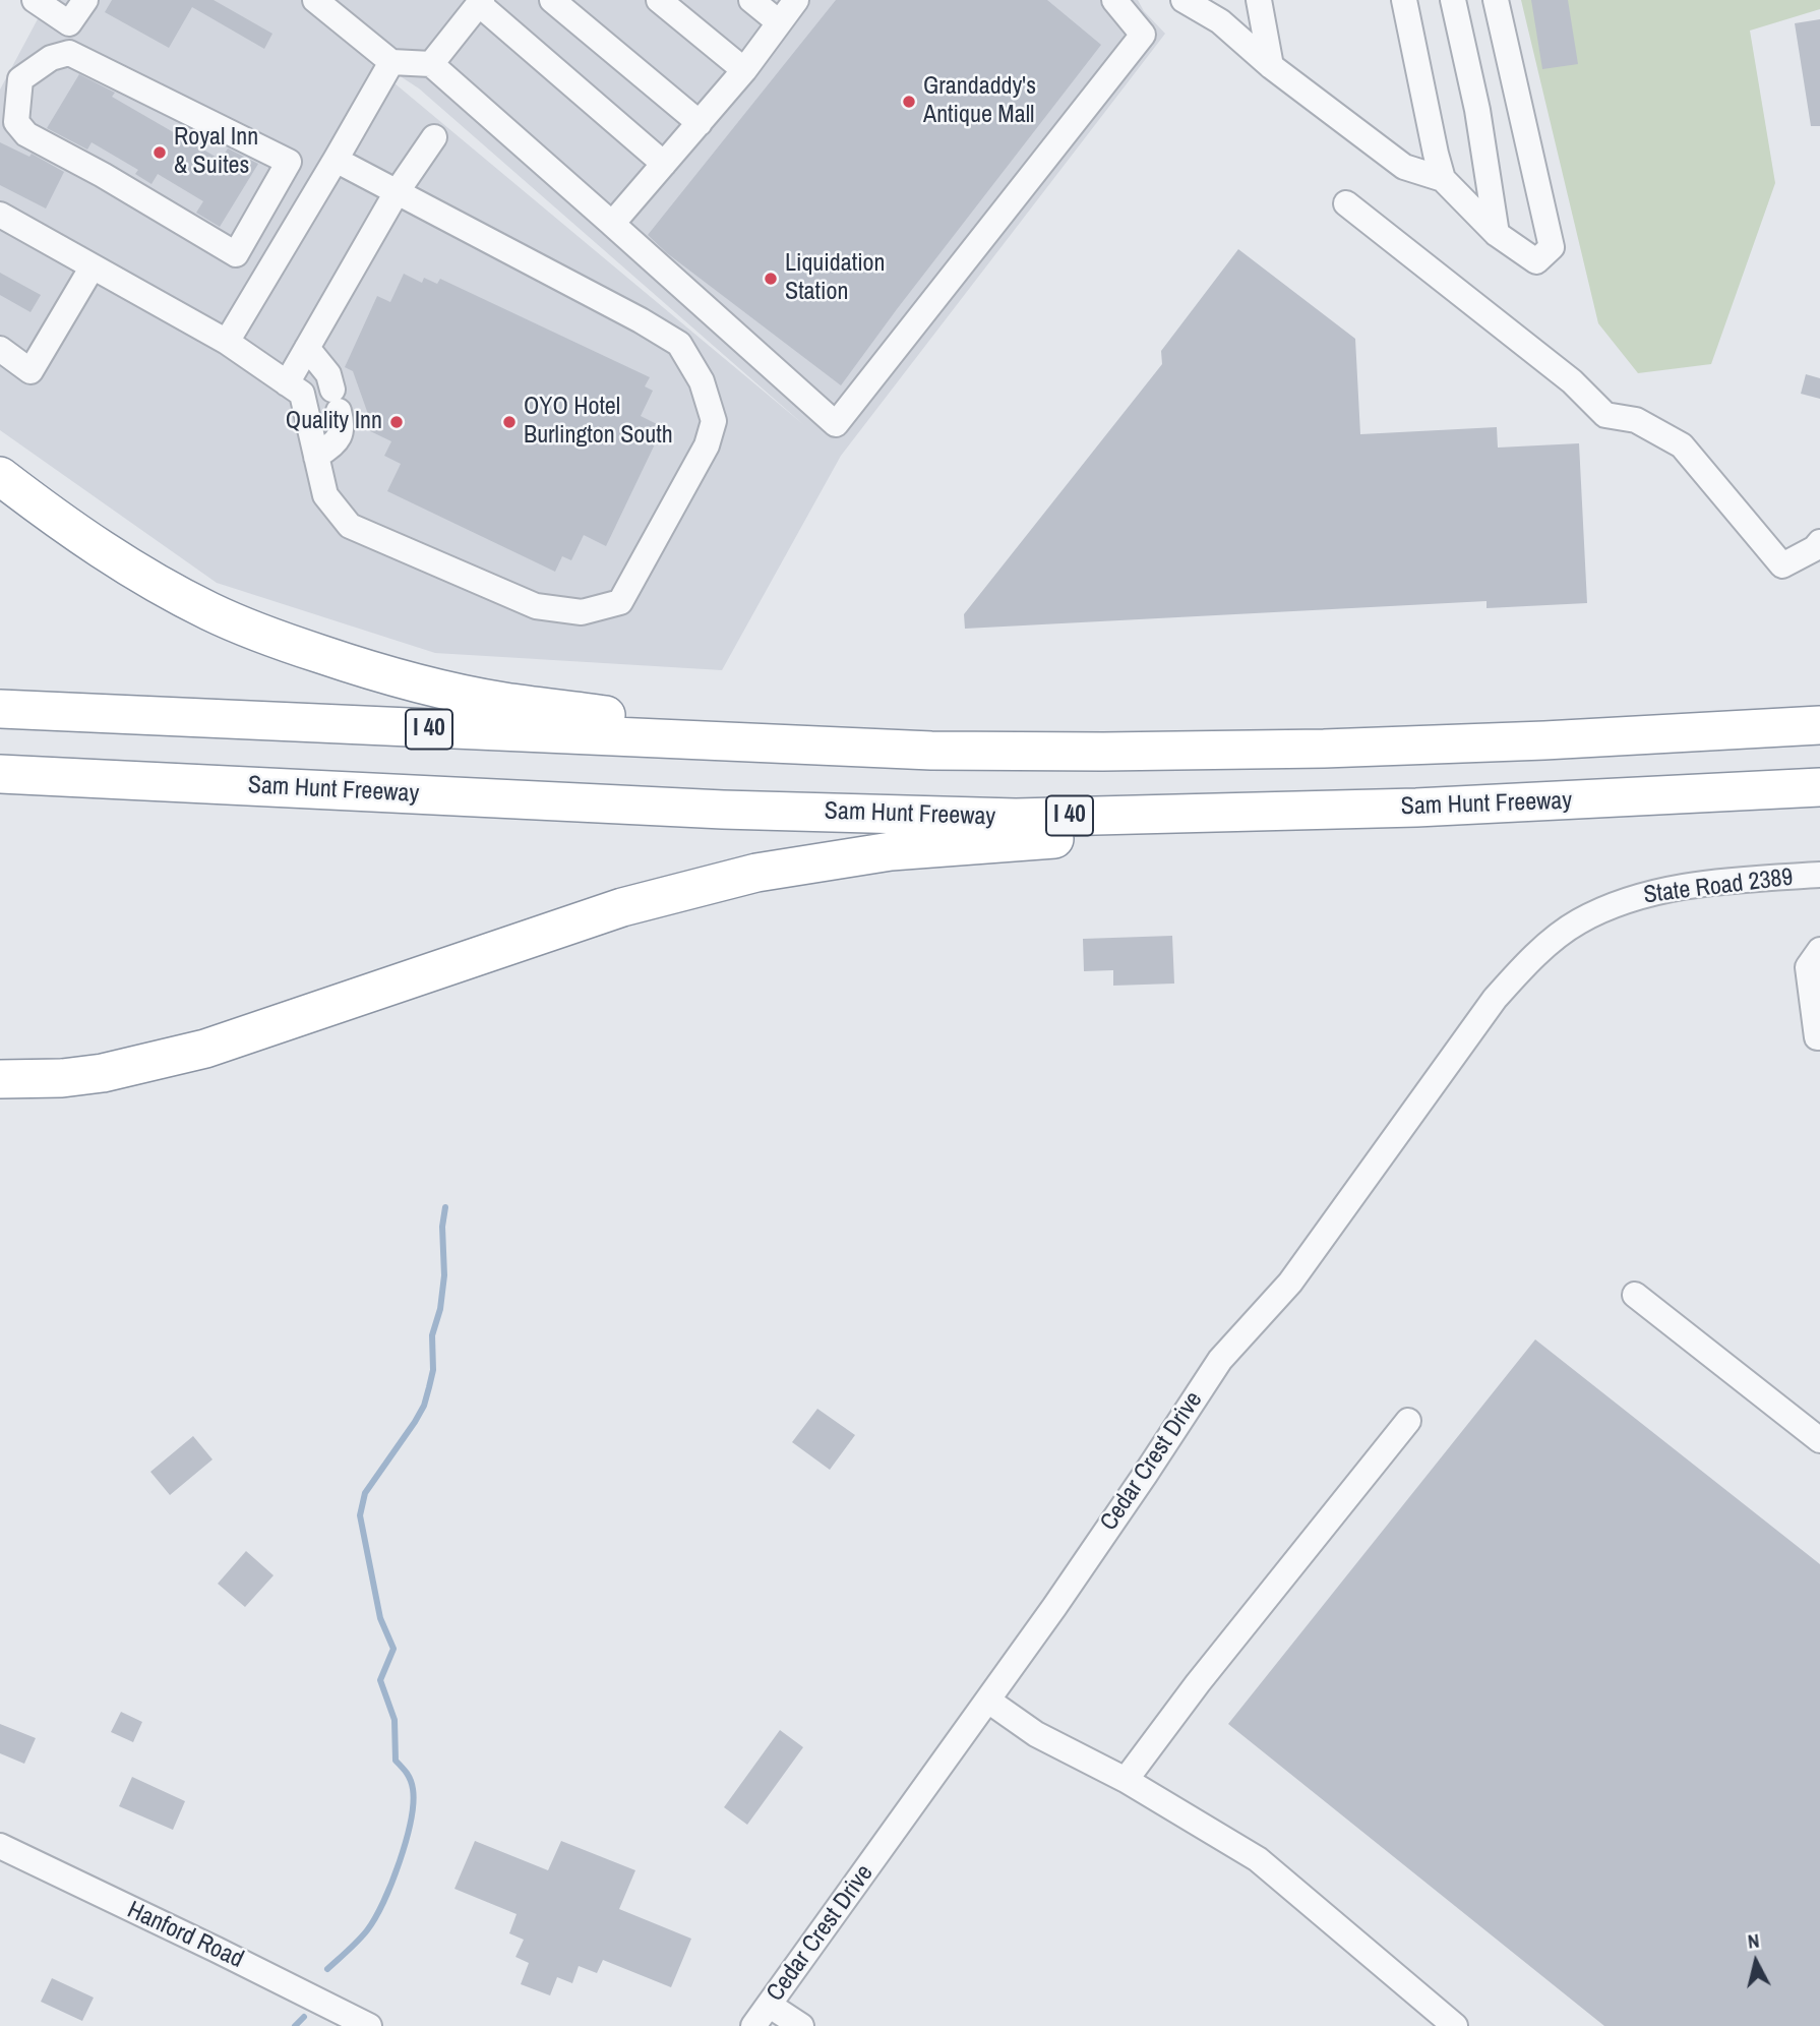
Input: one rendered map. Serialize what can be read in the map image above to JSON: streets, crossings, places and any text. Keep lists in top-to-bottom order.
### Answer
{
  "streets": {
    "highway": ["I 40", "Sam Hunt Freeway"],
    "street": ["State Road 2389", "Cedar Crest Drive", "Hanford Road"]
  },
  "crossings": [
    ["State Road 2389", "Cedar Crest Drive"]
  ],
  "places": [
    "Grandaddy's Antique Mall",
    "Royal Inn & Suites",
    "Liquidation Station",
    "Quality Inn",
    "OYO Hotel Burlington South"
  ],
  "north": "top"
}
